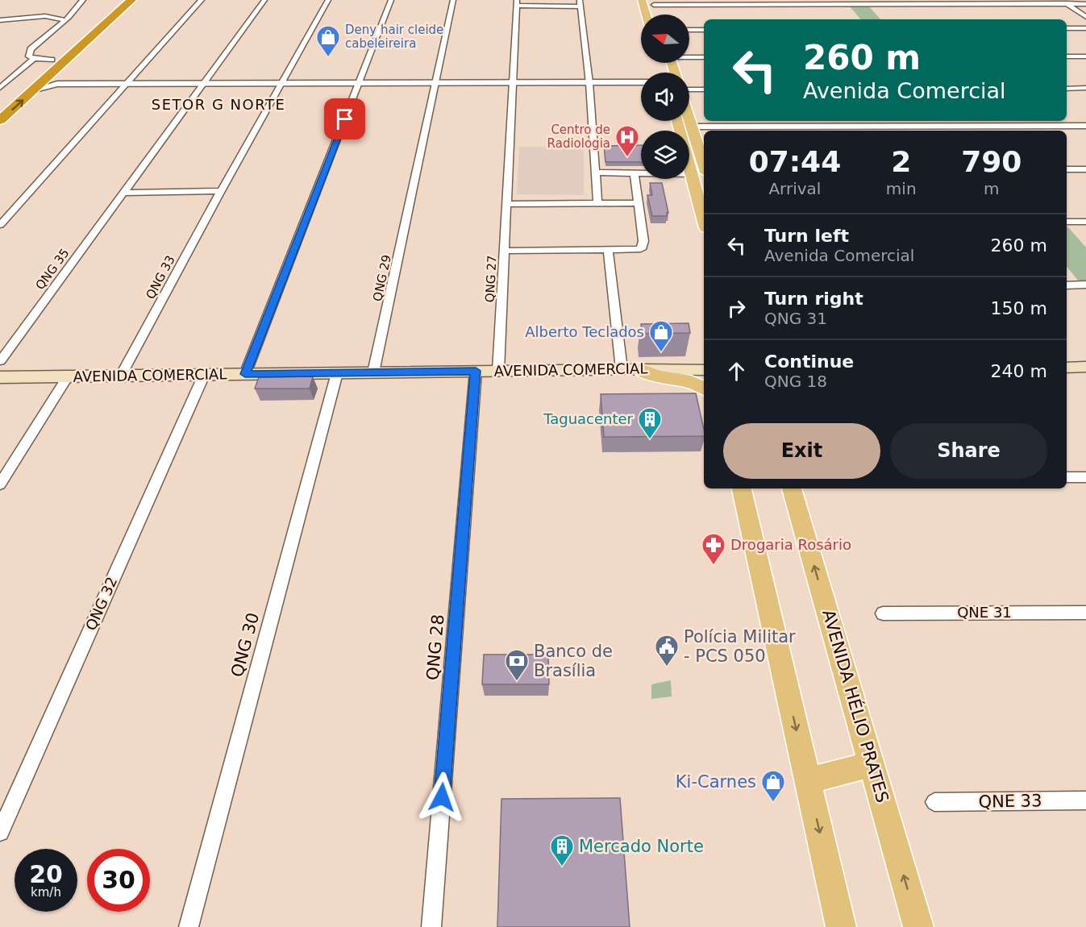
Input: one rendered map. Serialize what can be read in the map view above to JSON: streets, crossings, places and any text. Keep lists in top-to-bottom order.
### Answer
{
  "streets": {
    "main road": ["AVENIDA COMERCIAL", "AVENIDA HÉLIO PRATES"],
    "street": [
      "QNG 35",
      "QNG 33",
      "QNG 29",
      "QNG 27",
      "QNG 32",
      "QNE 31",
      "QNG 30",
      "QNG 28",
      "QNE 33"
    ]
  },
  "crossings": [
    ["QNG 33", "AVENIDA COMERCIAL"],
    ["QNG 29", "AVENIDA COMERCIAL"],
    ["QNG 27", "AVENIDA COMERCIAL"],
    ["AVENIDA COMERCIAL", "QNG 32"],
    ["AVENIDA COMERCIAL", "QNG 30"],
    ["AVENIDA COMERCIAL", "QNG 28"]
  ],
  "districts": ["SETOR G NORTE"],
  "places": {
    "shop": ["Deny hair cleide cabeleireira", "Alberto Teclados", "Ki-Carnes"],
    "hospital": ["Centro de Radiologia"],
    "building": ["Taguacenter", "Mercado Norte"],
    "pharmacy": ["Drogaria Rosário"],
    "public building": ["Polícia Militar - PCS 050"],
    "bank": ["Banco de Brasília"]
  },
  "north": "left",
  "page": {
    "turn": ["260 m", "Avenida Comercial"],
    "eta": [
      "07:44",
      "Arrival",
      "2",
      "min",
      "790",
      "m"
    ],
    "list": [
      {
        "name": "Turn left",
        "note": "Avenida Comercial",
        "value": "260 m"
      },
      {
        "name": "Turn right",
        "note": "QNG 31",
        "value": "150 m"
      },
      {
        "name": "Continue",
        "note": "QNG 18",
        "value": "240 m"
      }
    ],
    "buttons": ["Exit", "Share"],
    "speed": "20 km/h",
    "limit": "30"
  }
}
